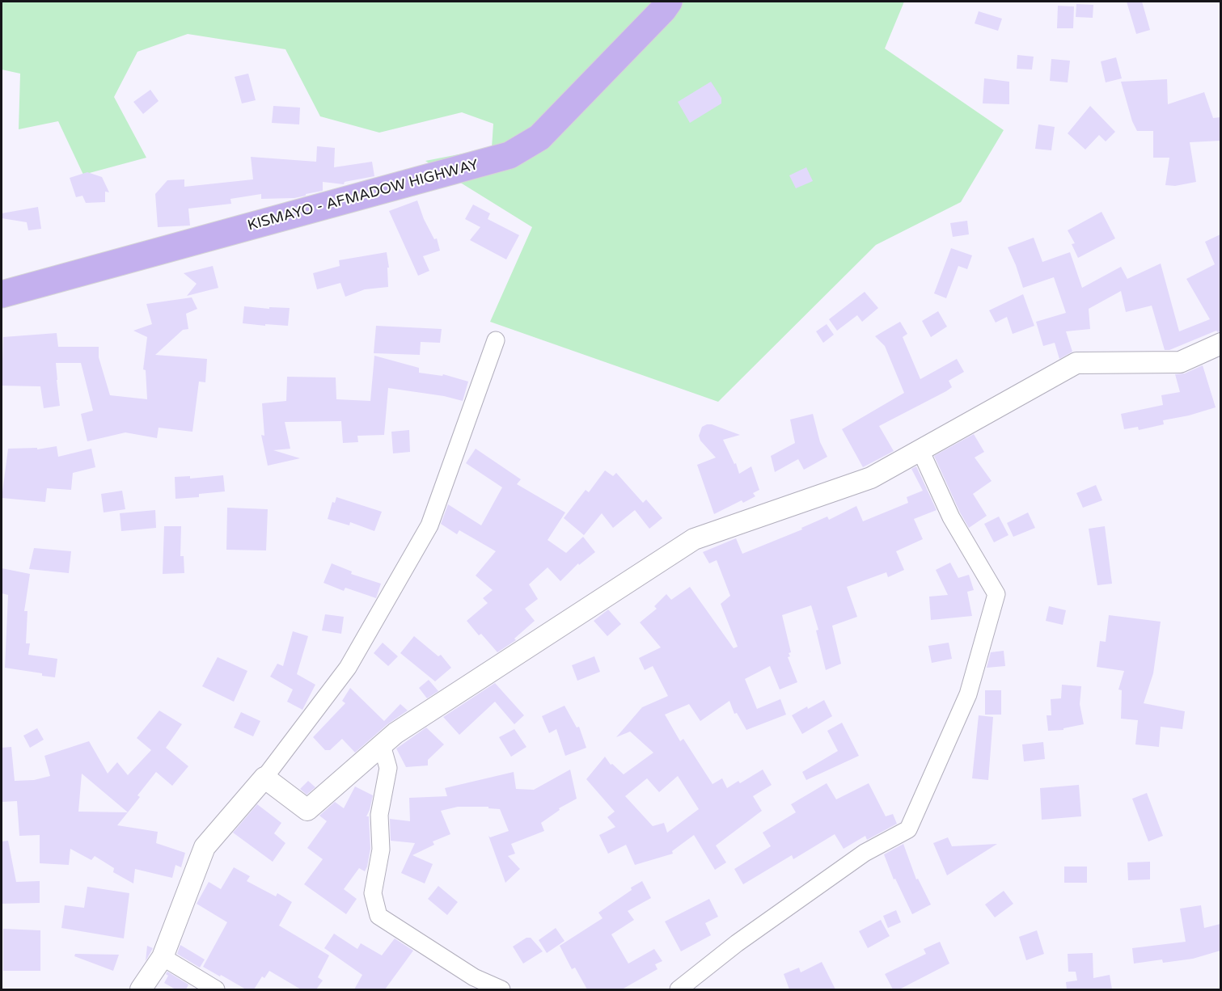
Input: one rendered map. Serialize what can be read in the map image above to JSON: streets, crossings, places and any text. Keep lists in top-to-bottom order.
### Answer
{
  "streets": {
    "main road": ["KISMAYO - AFMADOW HIGHWAY"]
  }
}
